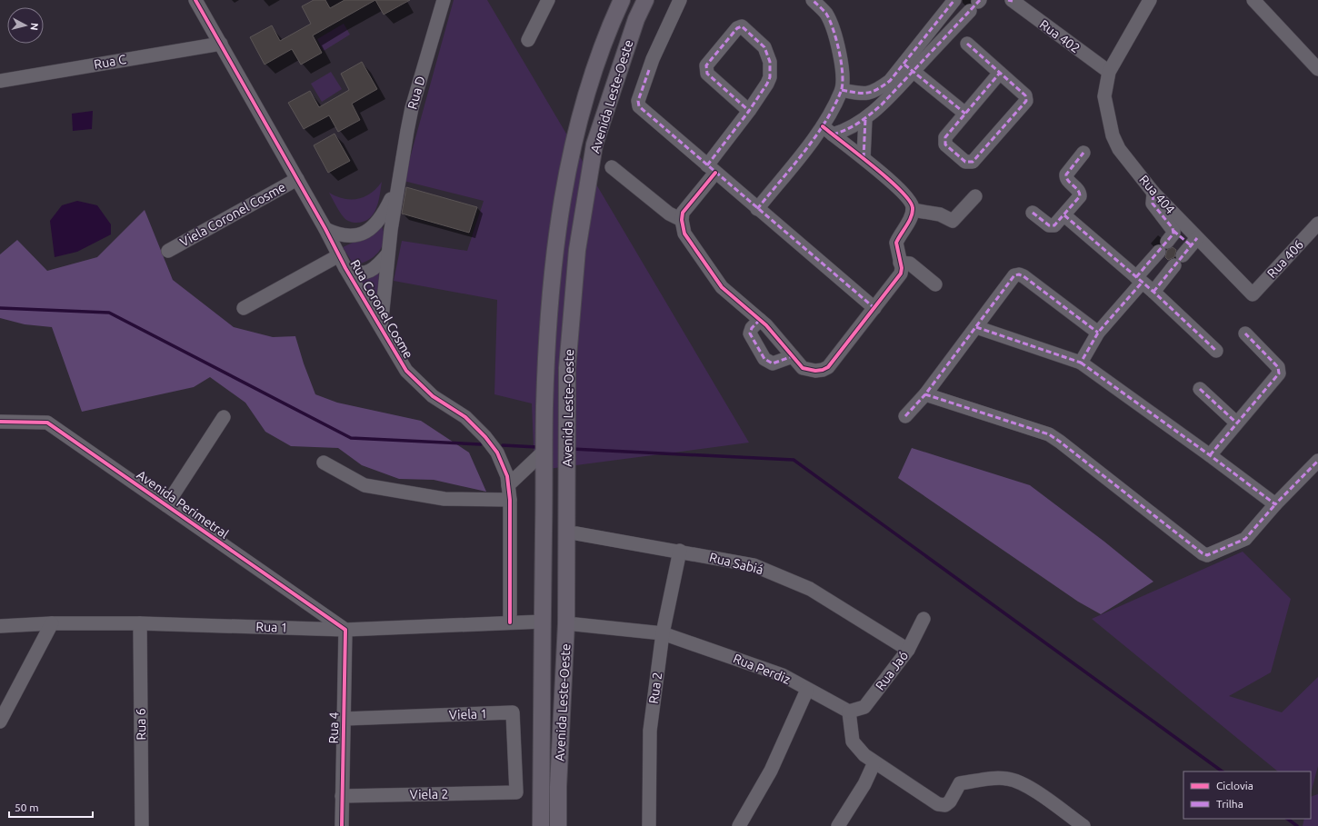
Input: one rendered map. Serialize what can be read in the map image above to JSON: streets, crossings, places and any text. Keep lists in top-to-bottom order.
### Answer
{
  "streets": {
    "main road": ["Avenida Leste-Oeste"],
    "street": [
      "Rua 402",
      "Rua C",
      "Rua D",
      "Rua 404",
      "Viela Coronel Cosme",
      "Rua 406",
      "Rua Coronel Cosme",
      "Avenida Perimetral",
      "Rua Sabiá",
      "Rua 1",
      "Rua Perdiz",
      "Rua Jaó",
      "Rua 2",
      "Viela 1",
      "Rua 6",
      "Rua 4",
      "Viela 2"
    ]
  },
  "crossings": [
    ["Rua 402", "Rua 404"],
    ["Rua C", "Rua Coronel Cosme"],
    ["Rua D", "Rua Coronel Cosme"],
    ["Avenida Leste-Oeste", "Rua Sabiá"],
    ["Avenida Leste-Oeste", "Rua 1"],
    ["Avenida Leste-Oeste", "Rua Perdiz"],
    ["Rua 404", "Rua 406"],
    ["Viela Coronel Cosme", "Rua Coronel Cosme"],
    ["Rua Coronel Cosme", "Rua 1"],
    ["Avenida Perimetral", "Rua 1"],
    ["Avenida Perimetral", "Rua 4"],
    ["Rua Sabiá", "Rua Jaó"],
    ["Rua Sabiá", "Rua 2"],
    ["Rua 1", "Rua 6"],
    ["Rua 1", "Rua 4"],
    ["Rua Perdiz", "Rua Jaó"],
    ["Rua Perdiz", "Rua 2"],
    ["Viela 1", "Rua 4"],
    ["Viela 1", "Viela 2"],
    ["Rua 4", "Viela 2"]
  ],
  "legend": ["Ciclovia", "Trilha"],
  "scale_bar": "50 m",
  "north": "right"
}
